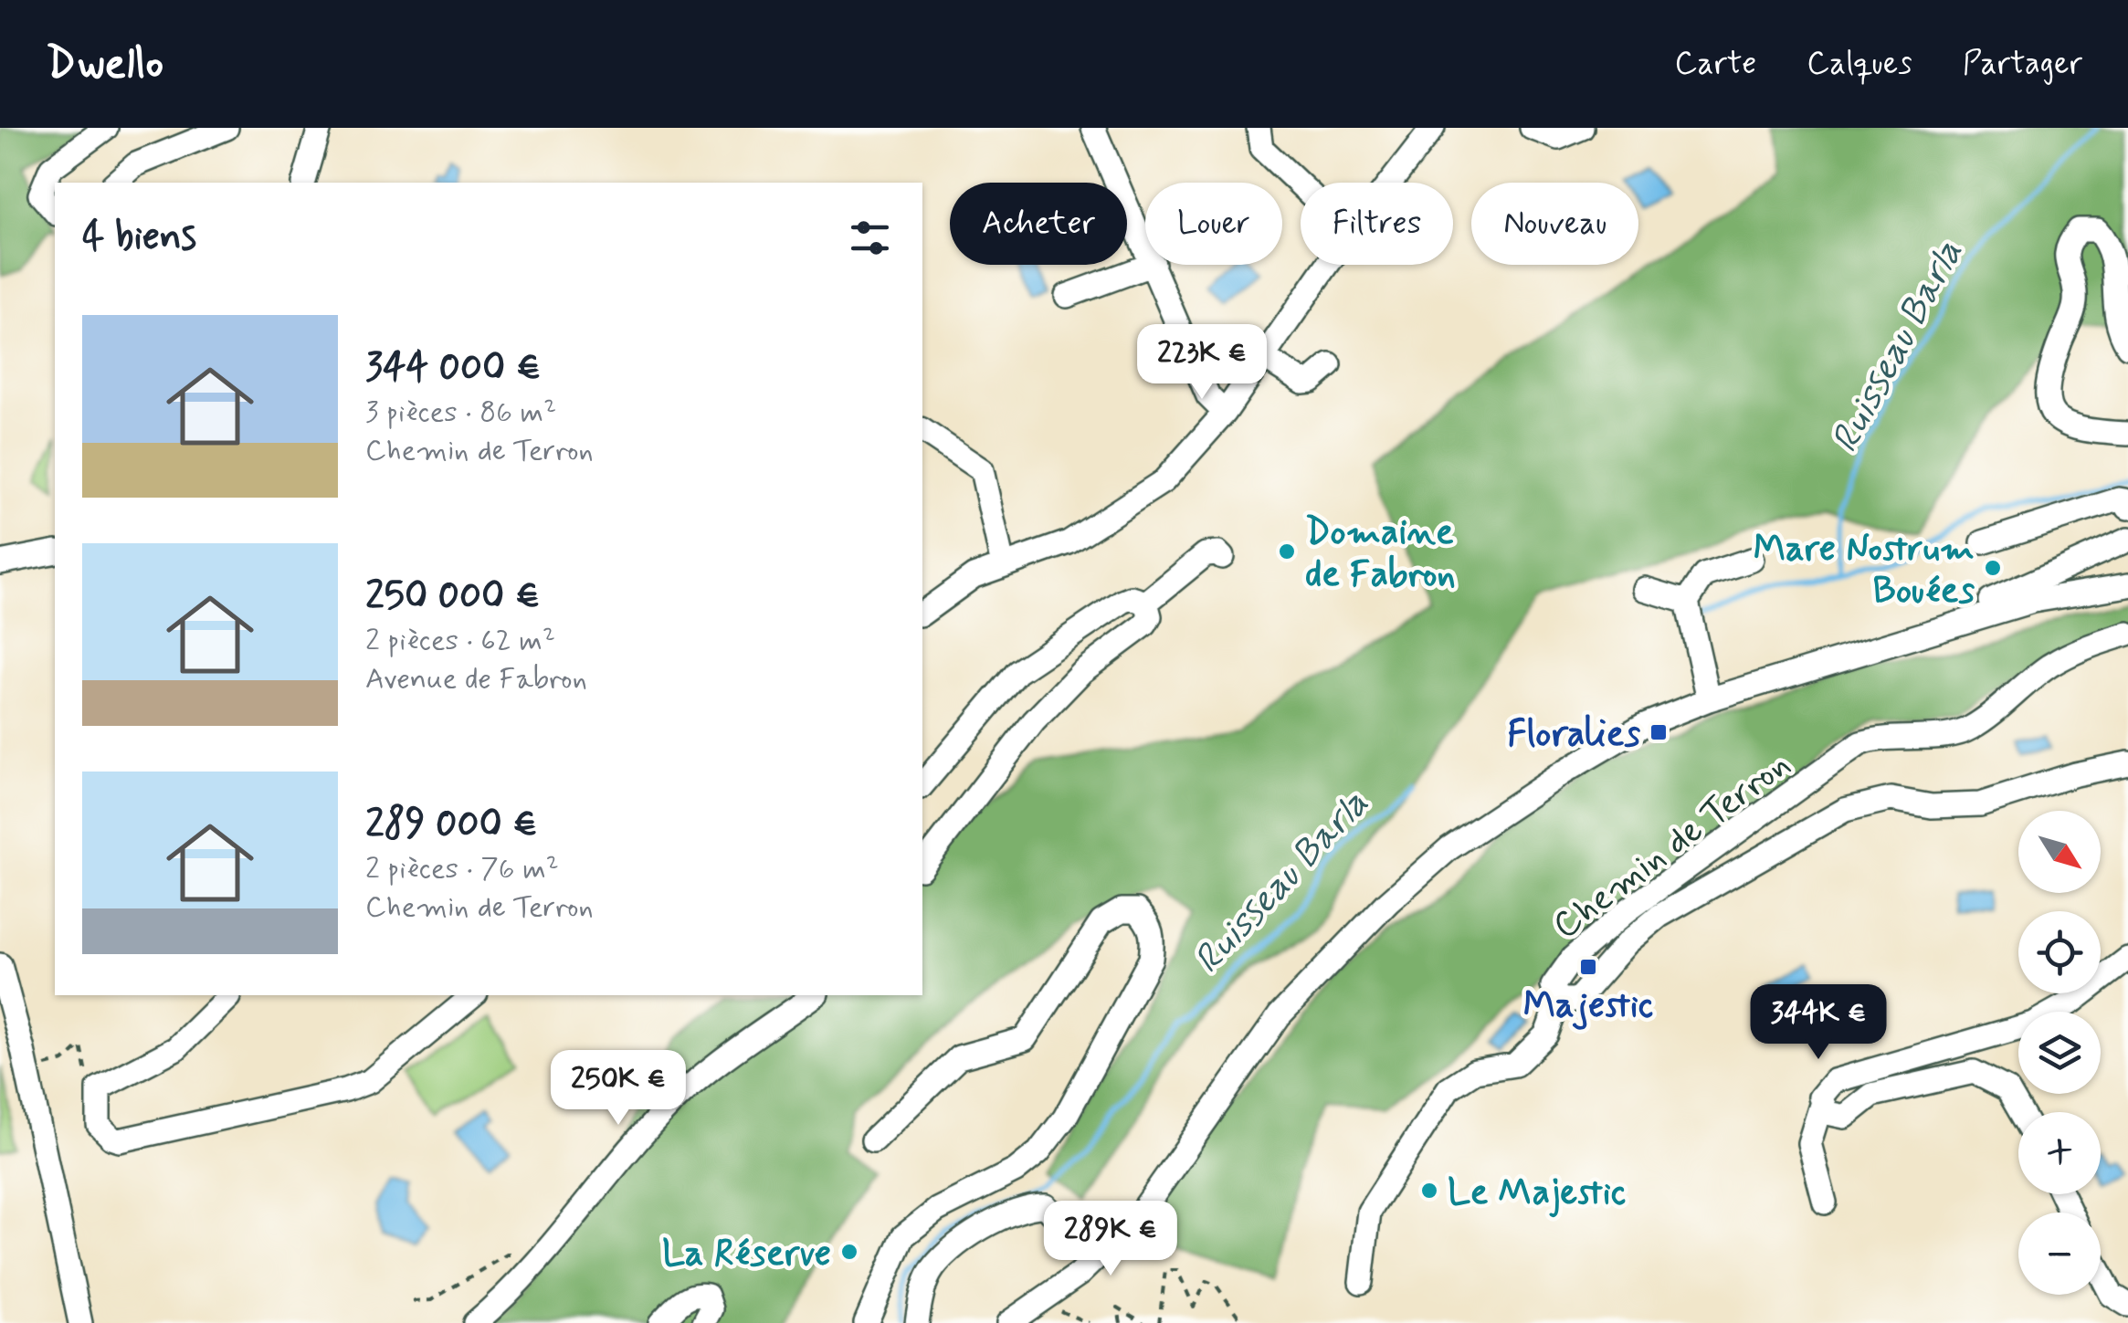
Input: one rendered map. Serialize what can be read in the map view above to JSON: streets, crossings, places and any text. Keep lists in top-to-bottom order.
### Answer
{
  "streets": {
    "street": ["Chemin de Terron"]
  },
  "water": ["Ruisseau Barla"],
  "places": {
    "other": [
      "Domaine de Fabron",
      "Mare Nostrum Bouées",
      "Le Majestic",
      "La Réserve"
    ],
    "transit": ["Floralies", "Majestic"]
  },
  "north": "bottom right",
  "page": {
    "header": "Dwello",
    "nav": ["Carte", "Calques", "Partager"],
    "chip": [
      "Acheter",
      "Louer",
      "Filtres",
      "Nouveau"
    ],
    "heading": "4 biens",
    "list": [
      {
        "name": "344 000 €",
        "note": "3 pièces · 86 m² · Chemin de Terron"
      },
      {
        "name": "250 000 €",
        "note": "2 pièces · 62 m² · Avenue de Fabron"
      },
      {
        "name": "289 000 €",
        "note": "2 pièces · 76 m² · Chemin de Terron"
      }
    ],
    "price": [
      "223K €",
      "344K €",
      "250K €",
      "289K €"
    ],
    "map_buttons": ["+", "−"]
  }
}
